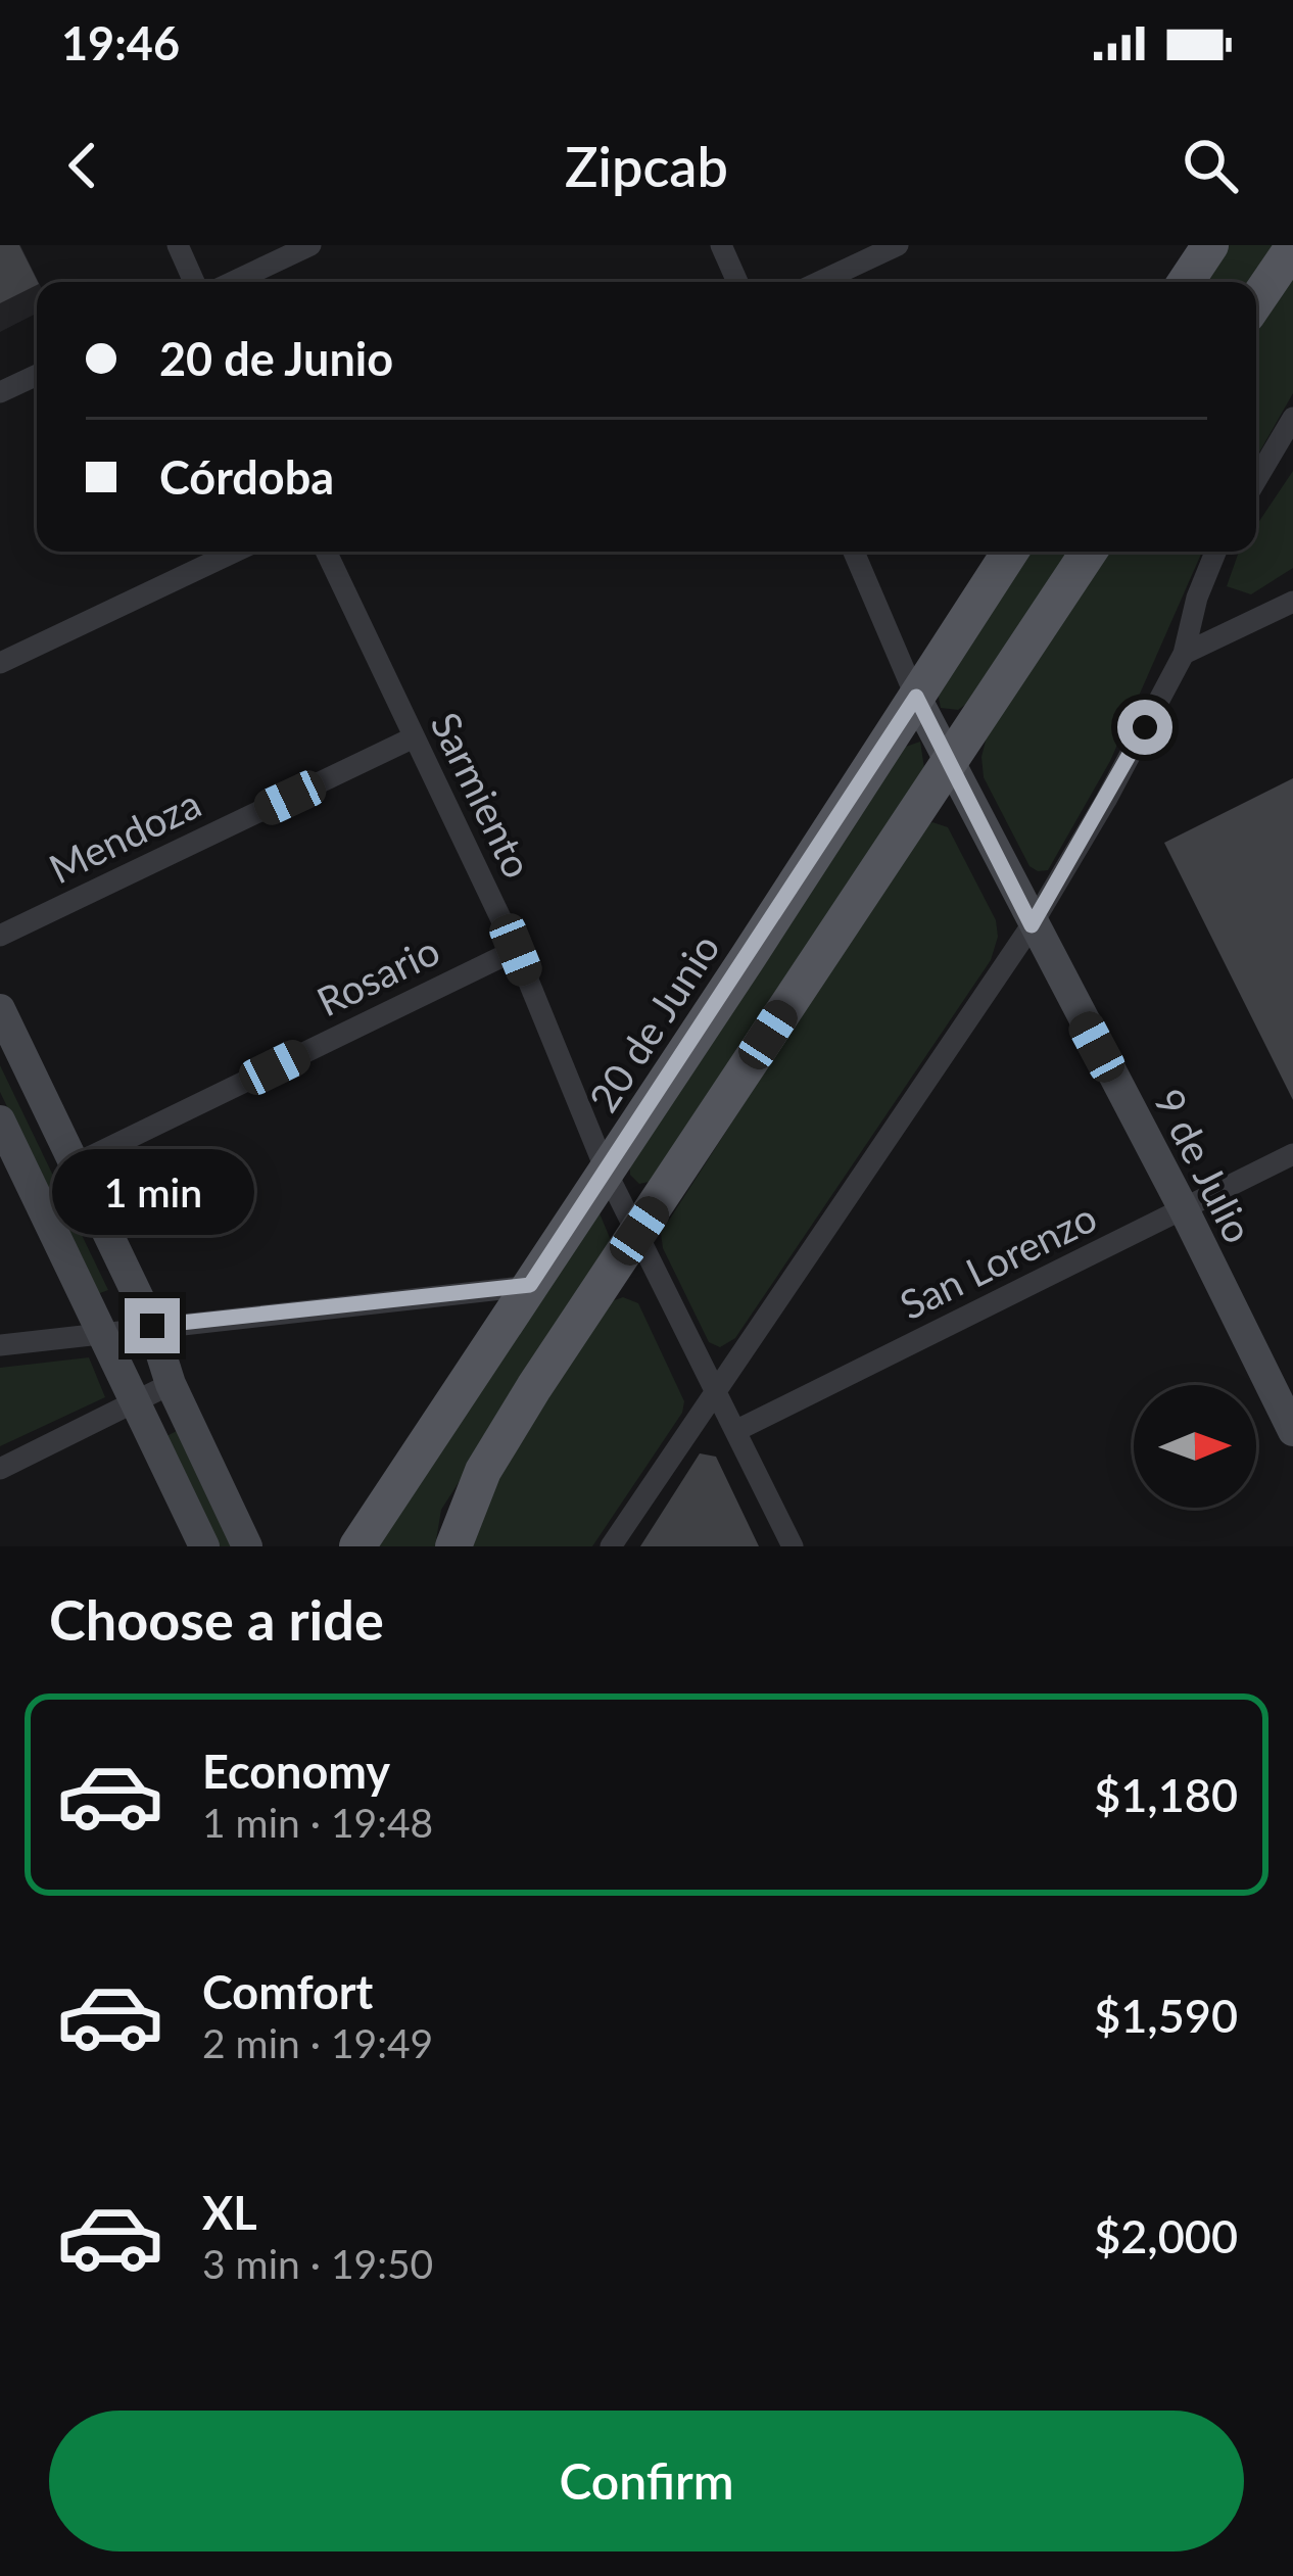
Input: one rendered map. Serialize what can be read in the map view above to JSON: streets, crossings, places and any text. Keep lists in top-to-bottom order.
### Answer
{
  "streets": {
    "main road": ["20 de Junio", "9 de Julio"],
    "street": [
      "Sarmiento",
      "Mendoza",
      "Rosario",
      "San Lorenzo"
    ]
  },
  "crossings": [
    ["Sarmiento", "Mendoza"],
    ["Sarmiento", "Rosario"],
    ["Sarmiento", "20 de Junio"],
    ["Sarmiento", "San Lorenzo"],
    ["20 de Junio", "9 de Julio"],
    ["9 de Julio", "San Lorenzo"]
  ],
  "north": "right",
  "page": {
    "status": "19:46",
    "header": "Zipcab",
    "banner": ["20 de Junio", "Córdoba"],
    "bubble": "1 min",
    "heading": "Choose a ride",
    "list": [
      {
        "name": "Economy",
        "note": "1 min · 19:48",
        "value": "$1,180"
      },
      {
        "name": "Comfort",
        "note": "2 min · 19:49",
        "value": "$1,590"
      },
      {
        "name": "XL",
        "note": "3 min · 19:50",
        "value": "$2,000"
      }
    ],
    "buttons": "Confirm"
  }
}
